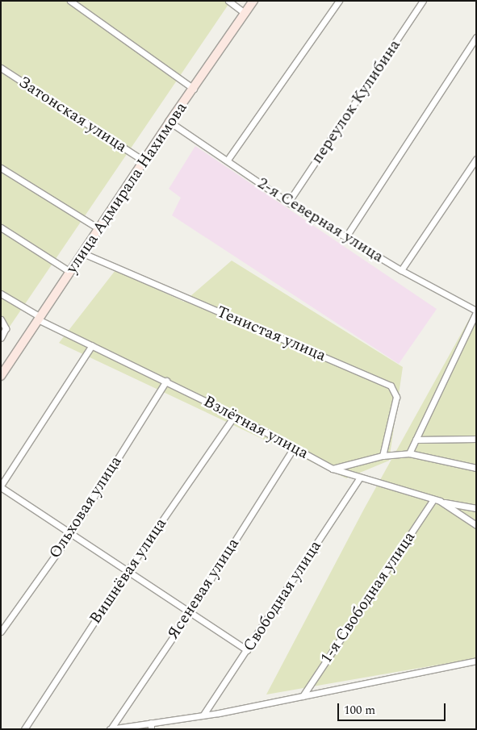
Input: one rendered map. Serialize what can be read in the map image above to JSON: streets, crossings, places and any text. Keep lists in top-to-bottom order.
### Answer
{
  "streets": {
    "main road": ["улица Адмирала Нахимова"],
    "street": [
      "переулок Кулибина",
      "Затонская улица",
      "2-я Северная улица",
      "Тенистая улица",
      "Взлётная улица",
      "Ольховая улица",
      "Вишнёвая улица",
      "Ясеневая улица",
      "Свободная улица",
      "1-я Свободная улица"
    ]
  },
  "crossings": [
    ["переулок Кулибина", "2-я Северная улица"],
    ["Затонская улица", "улица Адмирала Нахимова"],
    ["улица Адмирала Нахимова", "2-я Северная улица"],
    ["улица Адмирала Нахимова", "Тенистая улица"],
    ["улица Адмирала Нахимова", "Взлётная улица"],
    ["Взлётная улица", "Ольховая улица"],
    ["Взлётная улица", "Вишнёвая улица"],
    ["Взлётная улица", "Ясеневая улица"],
    ["Взлётная улица", "Свободная улица"],
    ["Взлётная улица", "1-я Свободная улица"]
  ],
  "scale_bar": "100 m"
}
